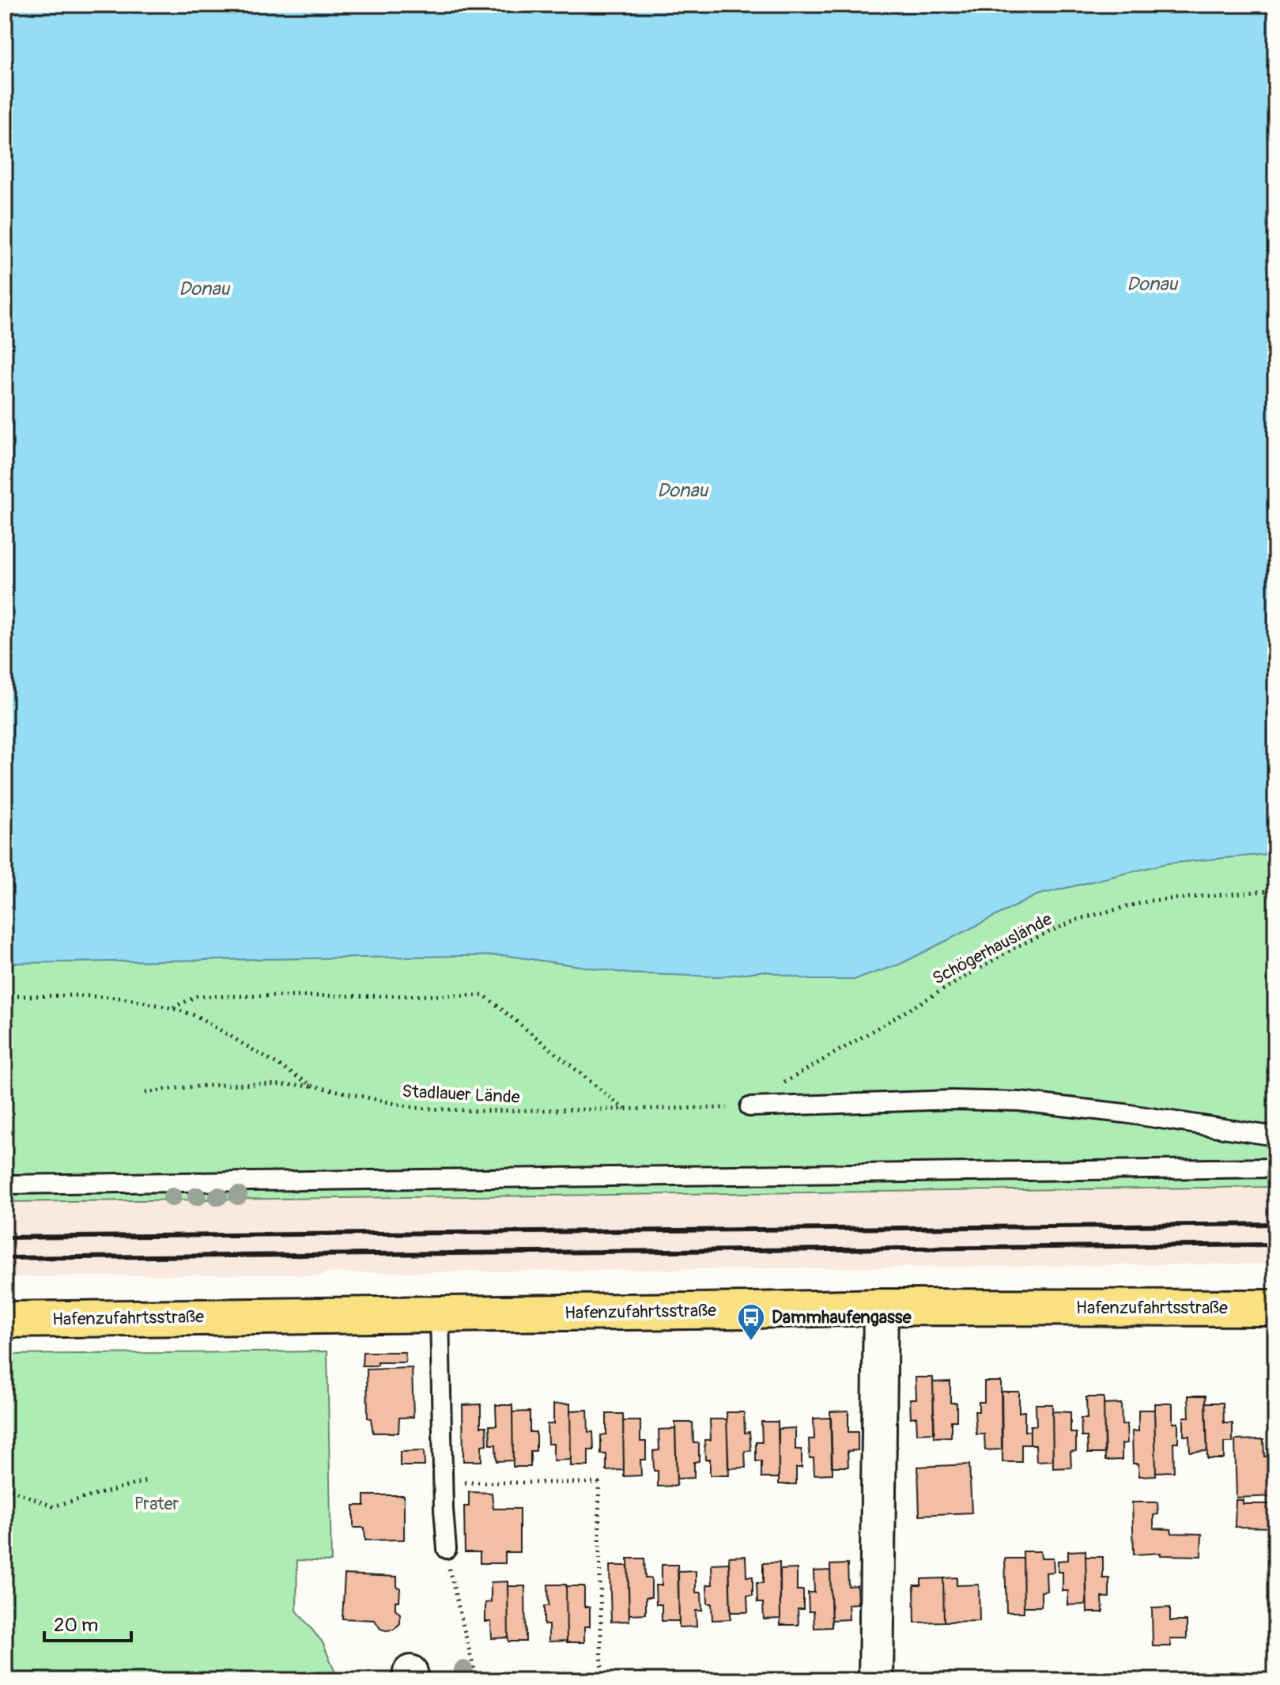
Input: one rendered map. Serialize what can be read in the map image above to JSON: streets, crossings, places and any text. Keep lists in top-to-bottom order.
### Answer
{
  "streets": {
    "main road": ["Hafenzufahrtsstraße"],
    "path": ["Schögerhauslände", "Stadlauer Lände"]
  },
  "crossings": [
    ["Schögerhauslände", "Stadlauer Lände"]
  ],
  "water": ["Donau"],
  "parks": ["Prater"],
  "places": {
    "bus stop": ["Dammhaufengasse"]
  },
  "scale_bar": "20 m"
}
